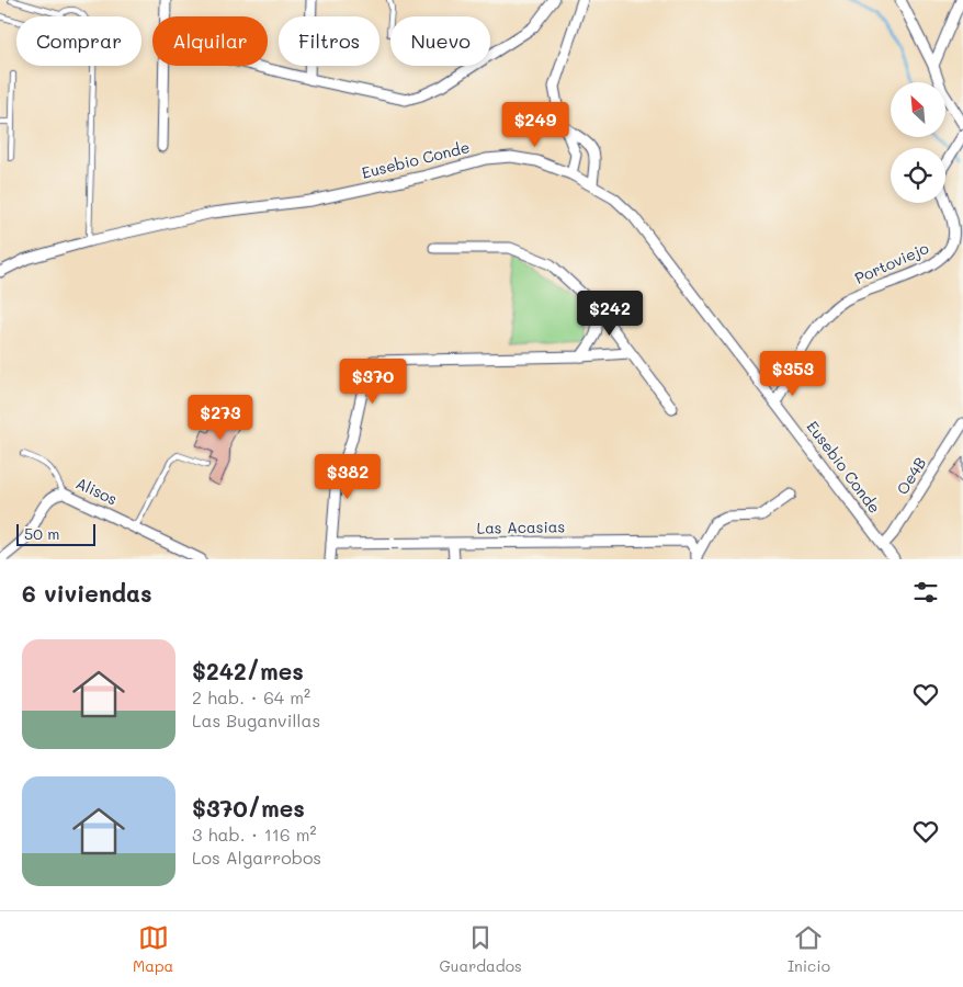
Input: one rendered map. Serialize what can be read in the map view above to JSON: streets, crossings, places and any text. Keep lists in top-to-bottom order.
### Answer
{
  "streets": {
    "street": [
      "Eusebio Conde",
      "Portoviejo",
      "Oe4B",
      "Alisos",
      "Las Acasias"
    ]
  },
  "crossings": [
    ["Eusebio Conde", "Portoviejo"],
    ["Eusebio Conde", "Oe4B"]
  ],
  "scale_bar": "50 m",
  "north": "top left",
  "page": {
    "chip": [
      "Comprar",
      "Alquilar",
      "Filtros",
      "Nuevo"
    ],
    "price": [
      "$249",
      "$242",
      "$353",
      "$370",
      "$273",
      "$382"
    ],
    "scale": "50 m",
    "heading": "6 viviendas",
    "list": [
      {
        "name": "$242/mes",
        "note": "2 hab. · 64 m² · Las Buganvillas"
      },
      {
        "name": "$370/mes",
        "note": "3 hab. · 116 m² · Los Algarrobos"
      }
    ],
    "tabs": ["Mapa", "Guardados", "Inicio"]
  }
}
